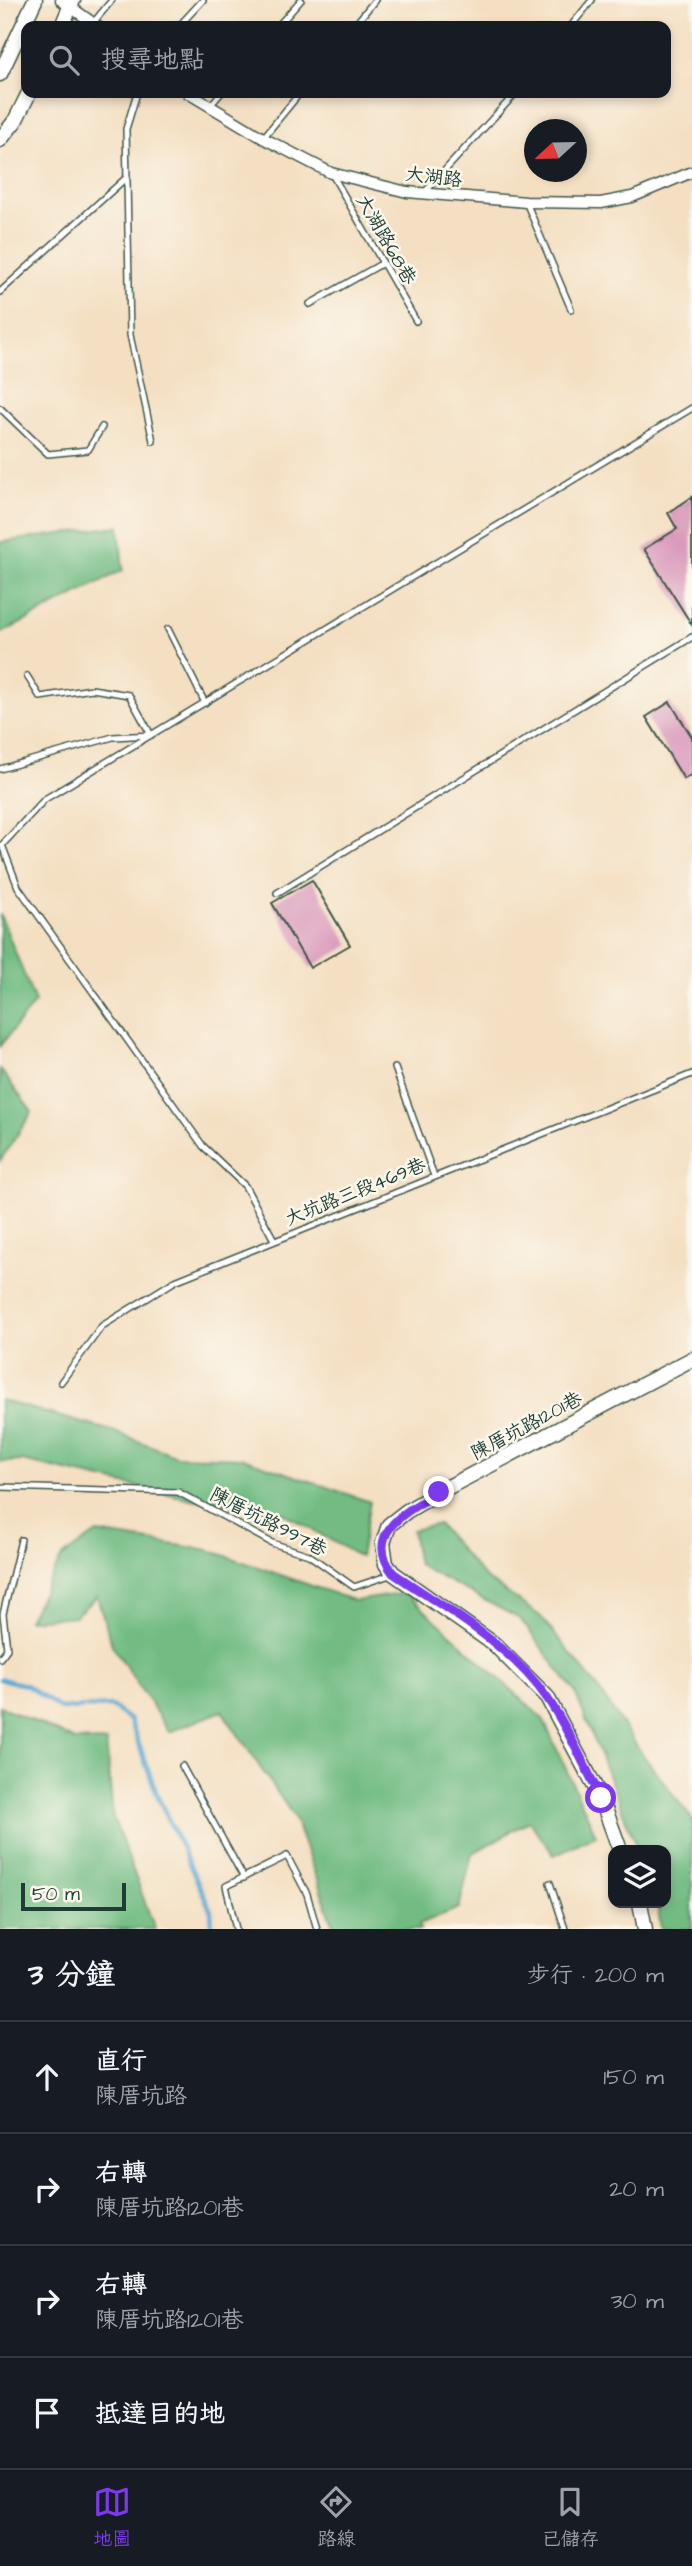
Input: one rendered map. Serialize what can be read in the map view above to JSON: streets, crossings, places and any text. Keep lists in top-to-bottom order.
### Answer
{
  "streets": {
    "street": ["大湖路", "陳厝坑路1201巷"],
    "lane": ["大湖路68巷", "大坑路三段469巷", "陳厝坑路997巷"]
  },
  "crossings": [
    ["大湖路", "大湖路68巷"],
    ["陳厝坑路1201巷", "陳厝坑路997巷"]
  ],
  "scale_bar": "50 m",
  "north": "left",
  "page": {
    "search": "搜尋地點",
    "scale": "50 m",
    "heading": ["3 分鐘", "步行 · 200 m"],
    "list": [
      ["直行", "陳厝坑路", "150 m"],
      ["右轉", "陳厝坑路1201巷", "20 m"],
      ["右轉", "陳厝坑路1201巷", "30 m"],
      "抵達目的地"
    ],
    "nav": ["地圖", "路線", "已儲存"]
  }
}
